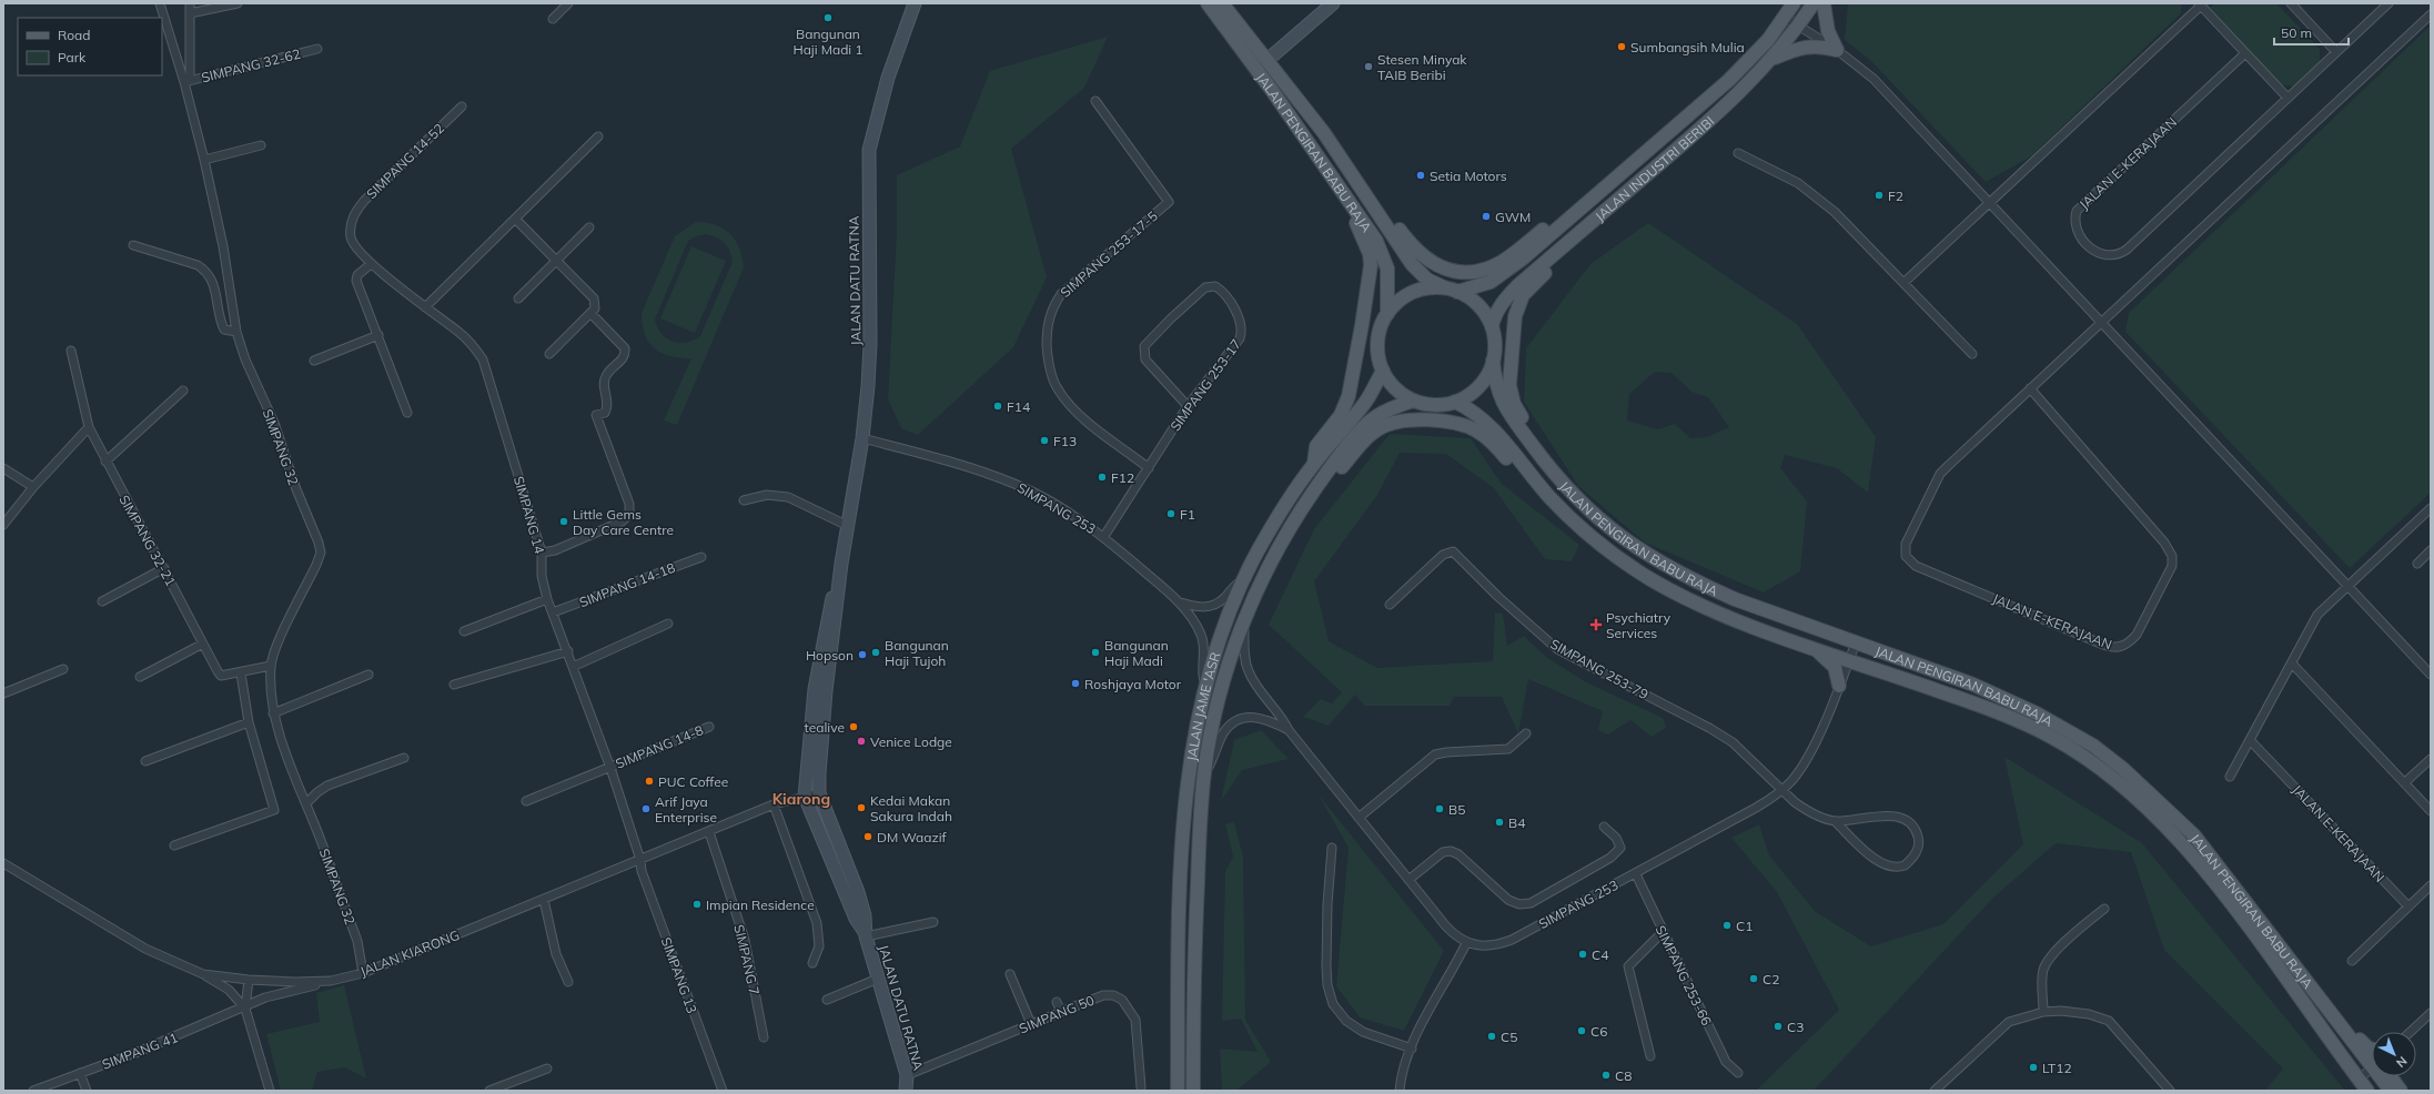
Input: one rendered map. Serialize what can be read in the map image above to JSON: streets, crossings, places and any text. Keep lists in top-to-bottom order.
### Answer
{
  "streets": {
    "main road": [
      "JALAN PENGIRAN BABU RAJA",
      "JALAN INDUSTRI BERIBI",
      "JALAN DATU RATNA",
      "JALAN JAME 'ASR"
    ],
    "street": [
      "SIMPANG 32-62",
      "SIMPANG 14-52",
      "JALAN E-KERAJAAN",
      "SIMPANG 253-17-5",
      "SIMPANG 253-17",
      "SIMPANG 32",
      "SIMPANG 253",
      "SIMPANG 14",
      "SIMPANG 32-21",
      "SIMPANG 14-18",
      "SIMPANG 253-79",
      "SIMPANG 14-8",
      "JALAN KIARONG",
      "SIMPANG 7",
      "SIMPANG 13",
      "SIMPANG 253-66",
      "SIMPANG 50",
      "SIMPANG 41"
    ]
  },
  "crossings": [
    ["SIMPANG 32-62", "SIMPANG 32"],
    ["JALAN PENGIRAN BABU RAJA", "JALAN INDUSTRI BERIBI"],
    ["JALAN PENGIRAN BABU RAJA", "SIMPANG 253"],
    ["JALAN PENGIRAN BABU RAJA", "JALAN JAME 'ASR"],
    ["SIMPANG 14-52", "SIMPANG 14"],
    ["JALAN INDUSTRI BERIBI", "JALAN JAME 'ASR"],
    ["SIMPANG 253-17-5", "SIMPANG 253-17"],
    ["JALAN DATU RATNA", "SIMPANG 253"],
    ["JALAN DATU RATNA", "JALAN KIARONG"],
    ["JALAN DATU RATNA", "SIMPANG 50"],
    ["SIMPANG 253-17", "SIMPANG 253"],
    ["SIMPANG 32", "SIMPANG 32-21"],
    ["SIMPANG 32", "JALAN KIARONG"],
    ["SIMPANG 253", "SIMPANG 253-79"],
    ["SIMPANG 253", "JALAN JAME 'ASR"],
    ["SIMPANG 253", "SIMPANG 253-66"],
    ["SIMPANG 14", "SIMPANG 14-18"],
    ["SIMPANG 14", "SIMPANG 14-8"],
    ["SIMPANG 14", "JALAN KIARONG"],
    ["SIMPANG 14", "SIMPANG 13"],
    ["JALAN KIARONG", "SIMPANG 7"],
    ["JALAN KIARONG", "SIMPANG 13"],
    ["JALAN KIARONG", "SIMPANG 41"]
  ],
  "districts": ["Kiarong"],
  "places": {
    "other": [
      "Bangunan Haji Madi 1",
      "Sumbangsih Mulia",
      "Stesen Minyak TAIB Beribi",
      "Setia Motors",
      "F2",
      "GWM",
      "F14",
      "F13",
      "F12",
      "F1",
      "Little Gems Day Care Centre",
      "Bangunan Haji Tujoh",
      "Bangunan Haji Madi",
      "Hopson",
      "Roshjaya Motor",
      "tealive",
      "Venice Lodge",
      "PUC Coffee",
      "Kedai Makan Sakura Indah",
      "Arif Jaya Enterprise",
      "B5",
      "B4",
      "DM Waazif",
      "Impian Residence",
      "C1",
      "C4",
      "C2",
      "C3",
      "C6",
      "C5",
      "LT12",
      "C8"
    ],
    "health": ["Psychiatry Services"]
  },
  "legend": ["Road", "Park"],
  "scale_bar": "50 m",
  "north": "bottom right"
}
